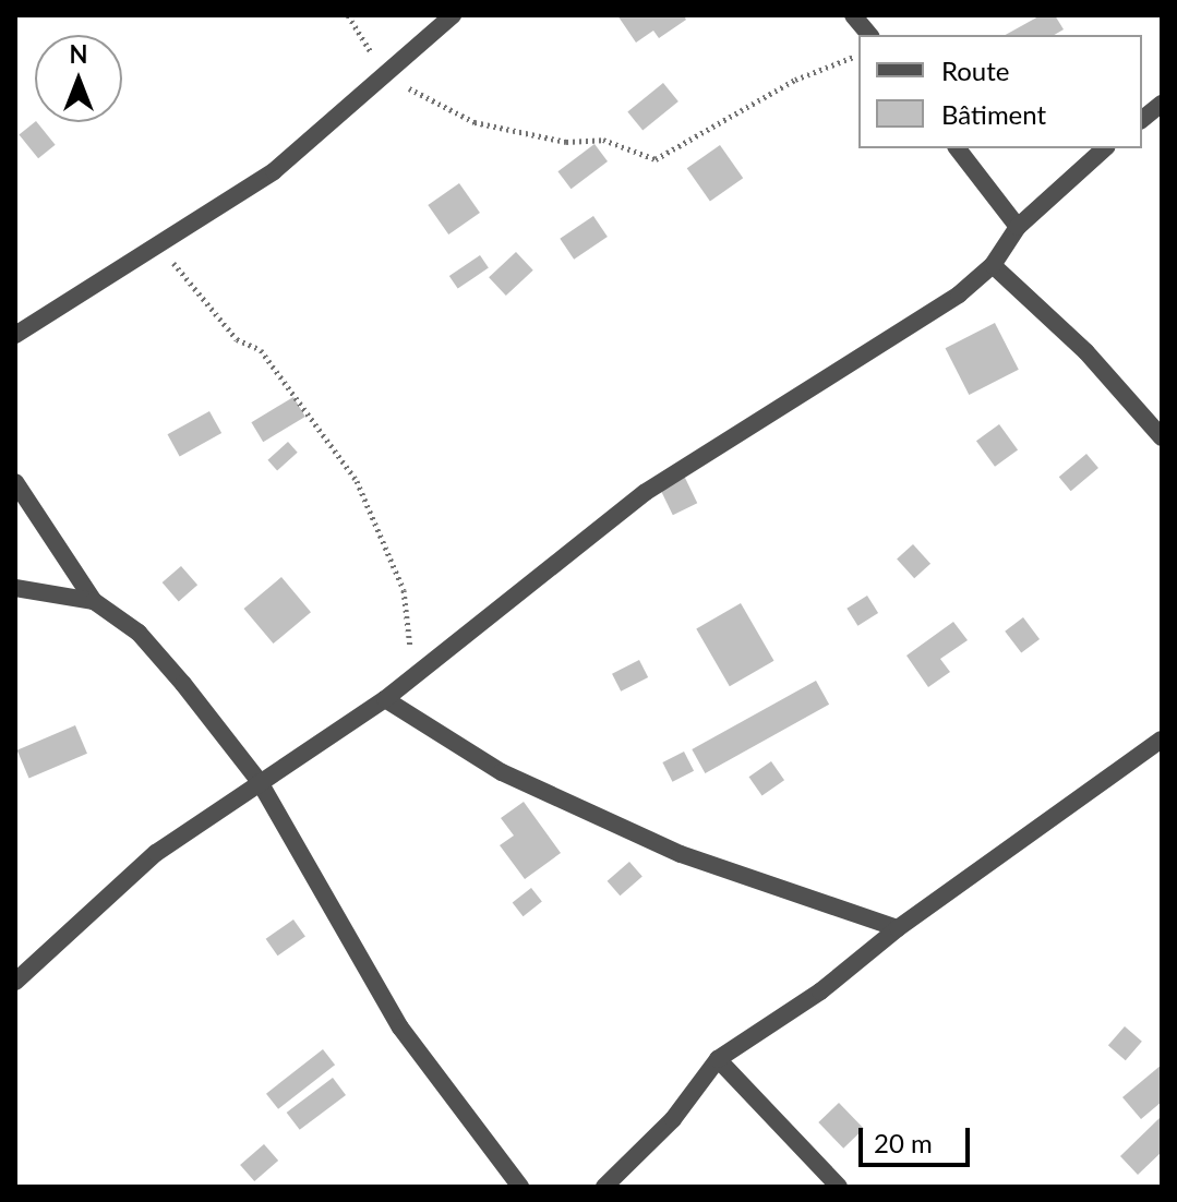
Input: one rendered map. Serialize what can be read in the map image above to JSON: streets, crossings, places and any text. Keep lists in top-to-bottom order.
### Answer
{
  "legend": ["Route", "Bâtiment"],
  "scale_bar": "20 m",
  "north": "top"
}
